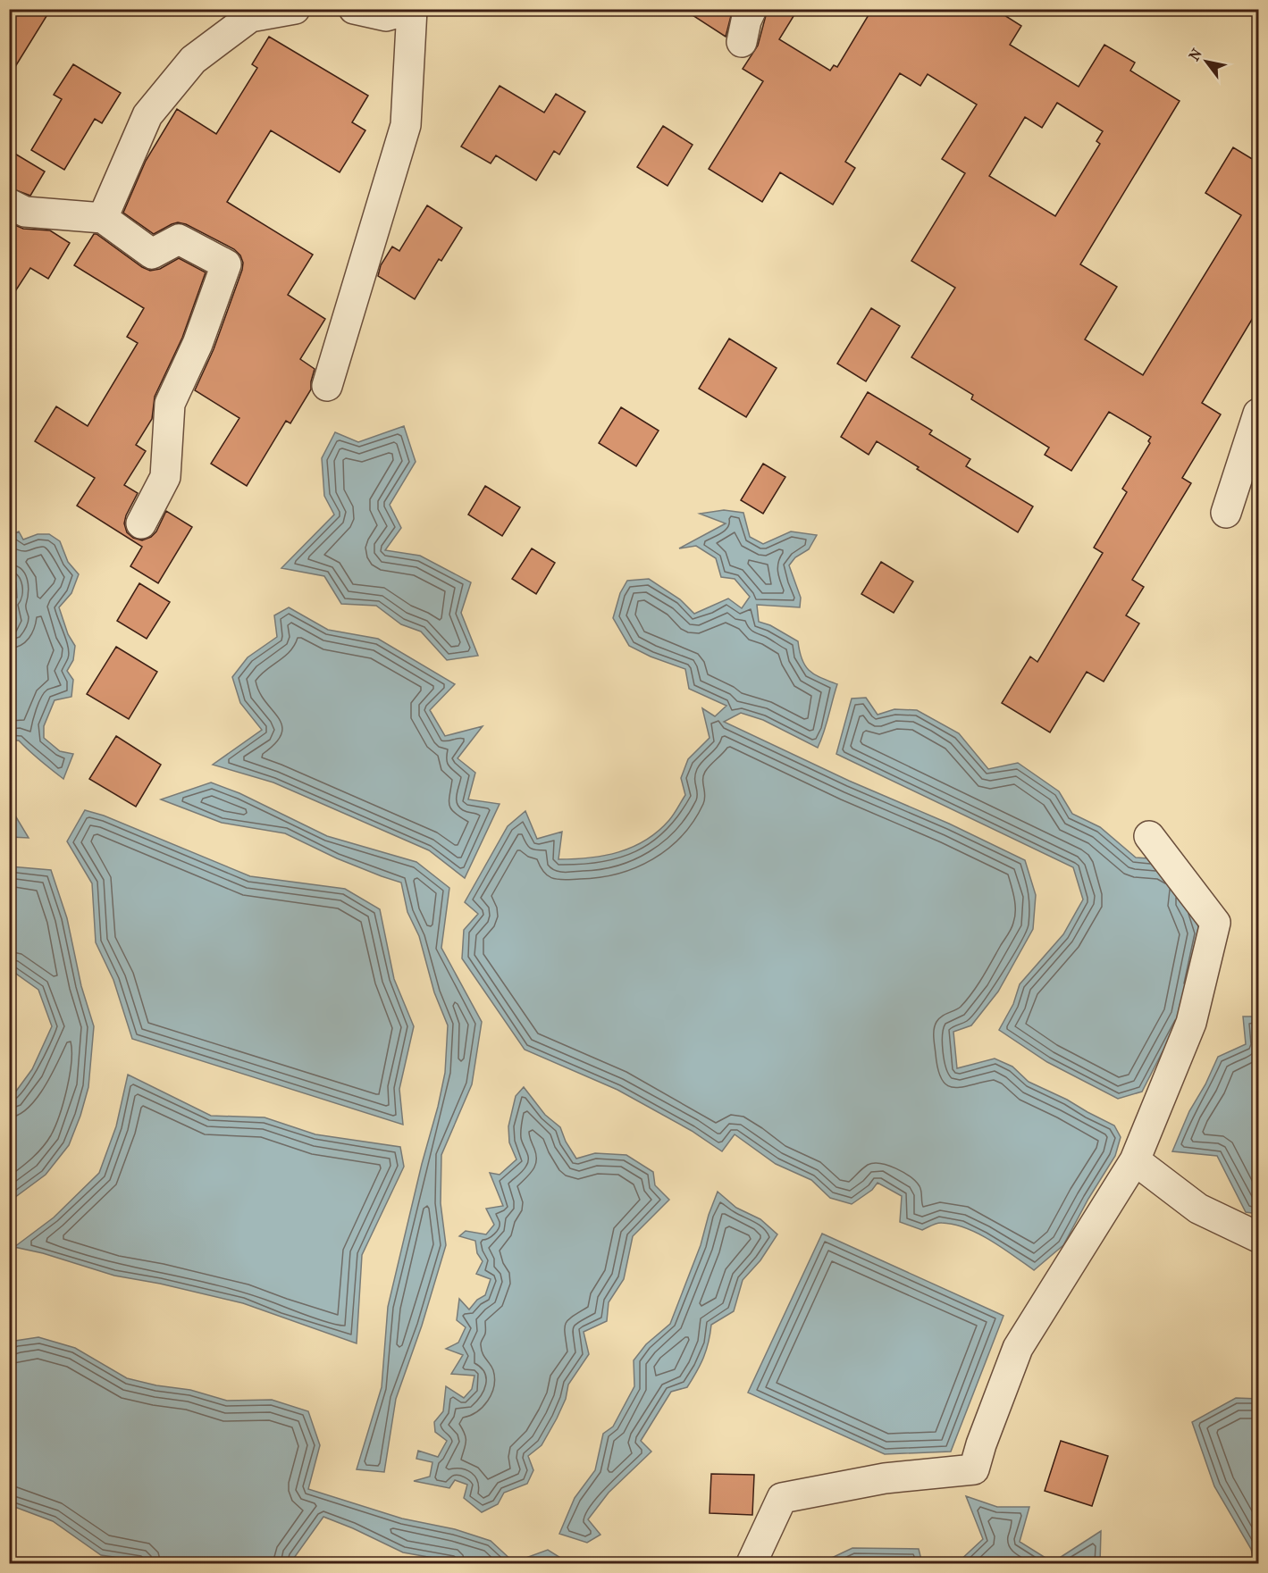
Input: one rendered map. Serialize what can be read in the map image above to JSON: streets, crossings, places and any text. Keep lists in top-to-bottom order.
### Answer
{
  "north": "top left"
}
